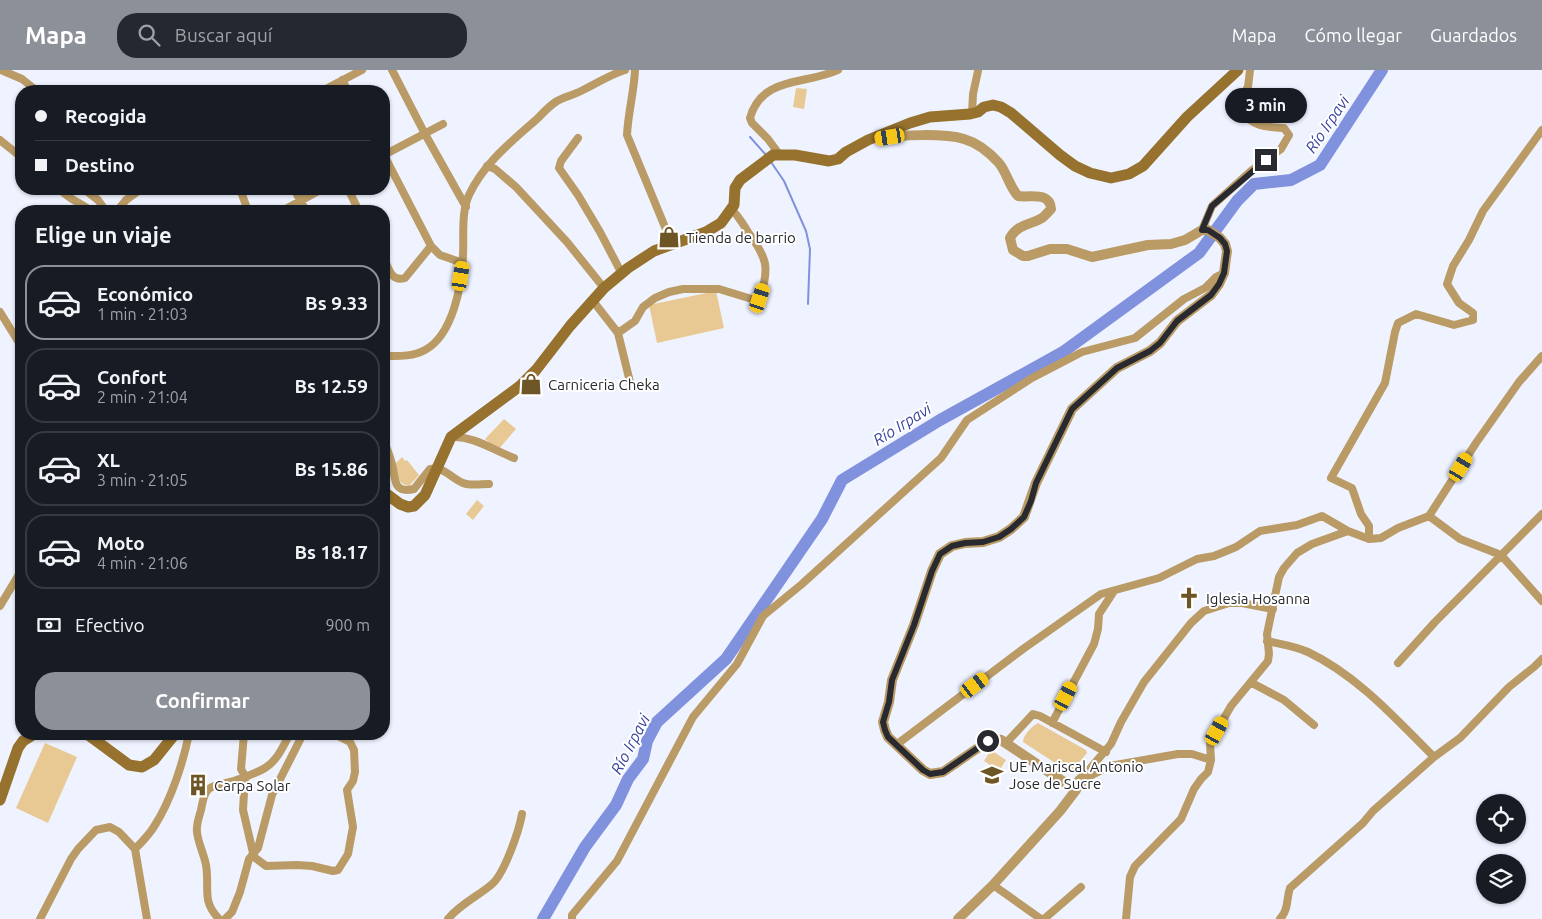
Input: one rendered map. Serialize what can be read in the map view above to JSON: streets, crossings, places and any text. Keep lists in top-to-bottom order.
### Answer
{
  "water": ["Río Irpavi"],
  "places": {
    "shop": ["Tienda de barrio", "Carniceria Cheka"],
    "church": ["Iglesia Hosanna"],
    "school or university": ["UE Mariscal Antonio Jose de Sucre"],
    "building": ["Carpa Solar"]
  },
  "page": {
    "header": "Mapa",
    "search": "Buscar aquí",
    "nav": ["Mapa", "Cómo llegar", "Guardados"],
    "banner": ["Recogida", "Destino"],
    "bubble": "3 min",
    "heading": "Elige un viaje",
    "list": [
      {
        "name": "Económico",
        "note": "1 min · 21:03",
        "value": "Bs 9.33"
      },
      {
        "name": "Confort",
        "note": "2 min · 21:04",
        "value": "Bs 12.59"
      },
      {
        "name": "XL",
        "note": "3 min · 21:05",
        "value": "Bs 15.86"
      },
      {
        "name": "Moto",
        "note": "4 min · 21:06",
        "value": "Bs 18.17"
      }
    ],
    "pay": ["Efectivo", "900 m"],
    "buttons": "Confirmar"
  }
}
